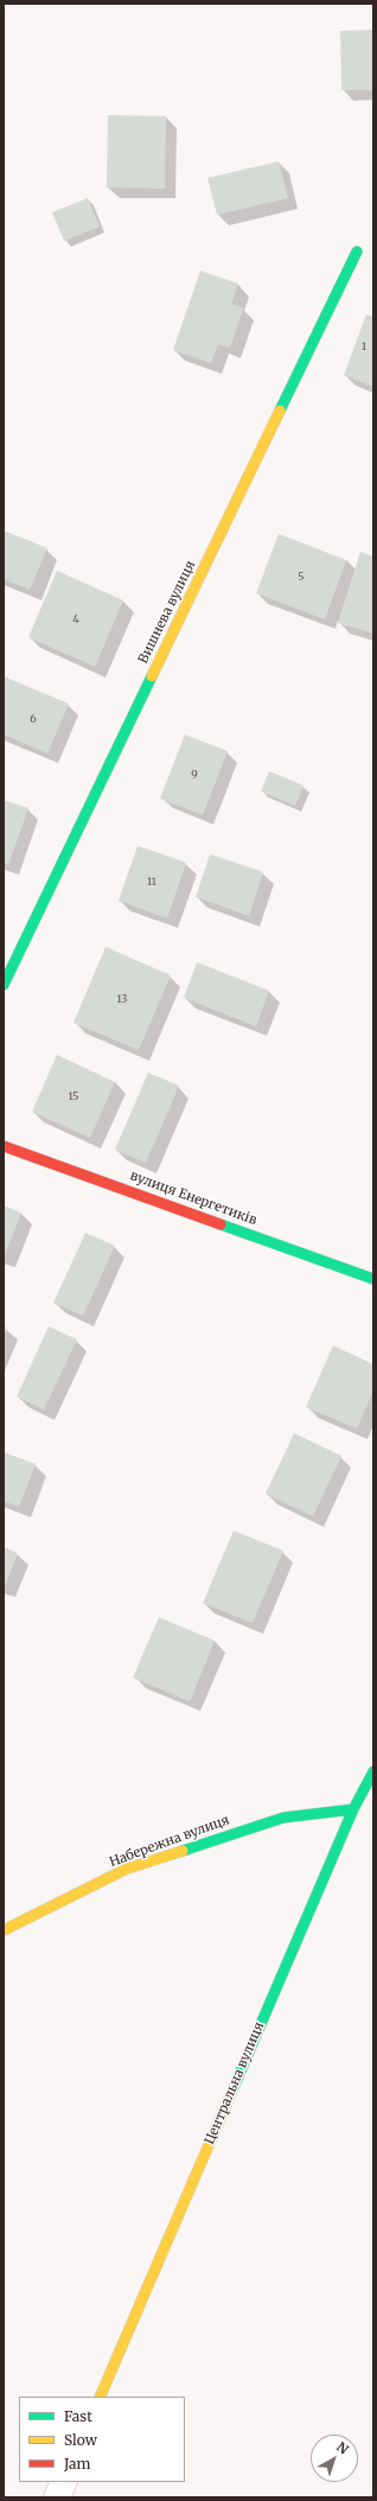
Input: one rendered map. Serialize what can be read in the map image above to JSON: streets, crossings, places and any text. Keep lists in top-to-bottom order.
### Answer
{
  "streets": {
    "street": [
      "Вишнева вулиця",
      "вулиця Енергетиків",
      "Набережна вулиця",
      "Центральна вулиця"
    ]
  },
  "crossings": [
    ["Набережна вулиця", "Центральна вулиця"]
  ],
  "house_numbers": [
    "1",
    "5",
    "4",
    "6",
    "9",
    "11",
    "13",
    "15"
  ],
  "legend": ["Fast", "Slow", "Jam"],
  "north": "top right"
}
